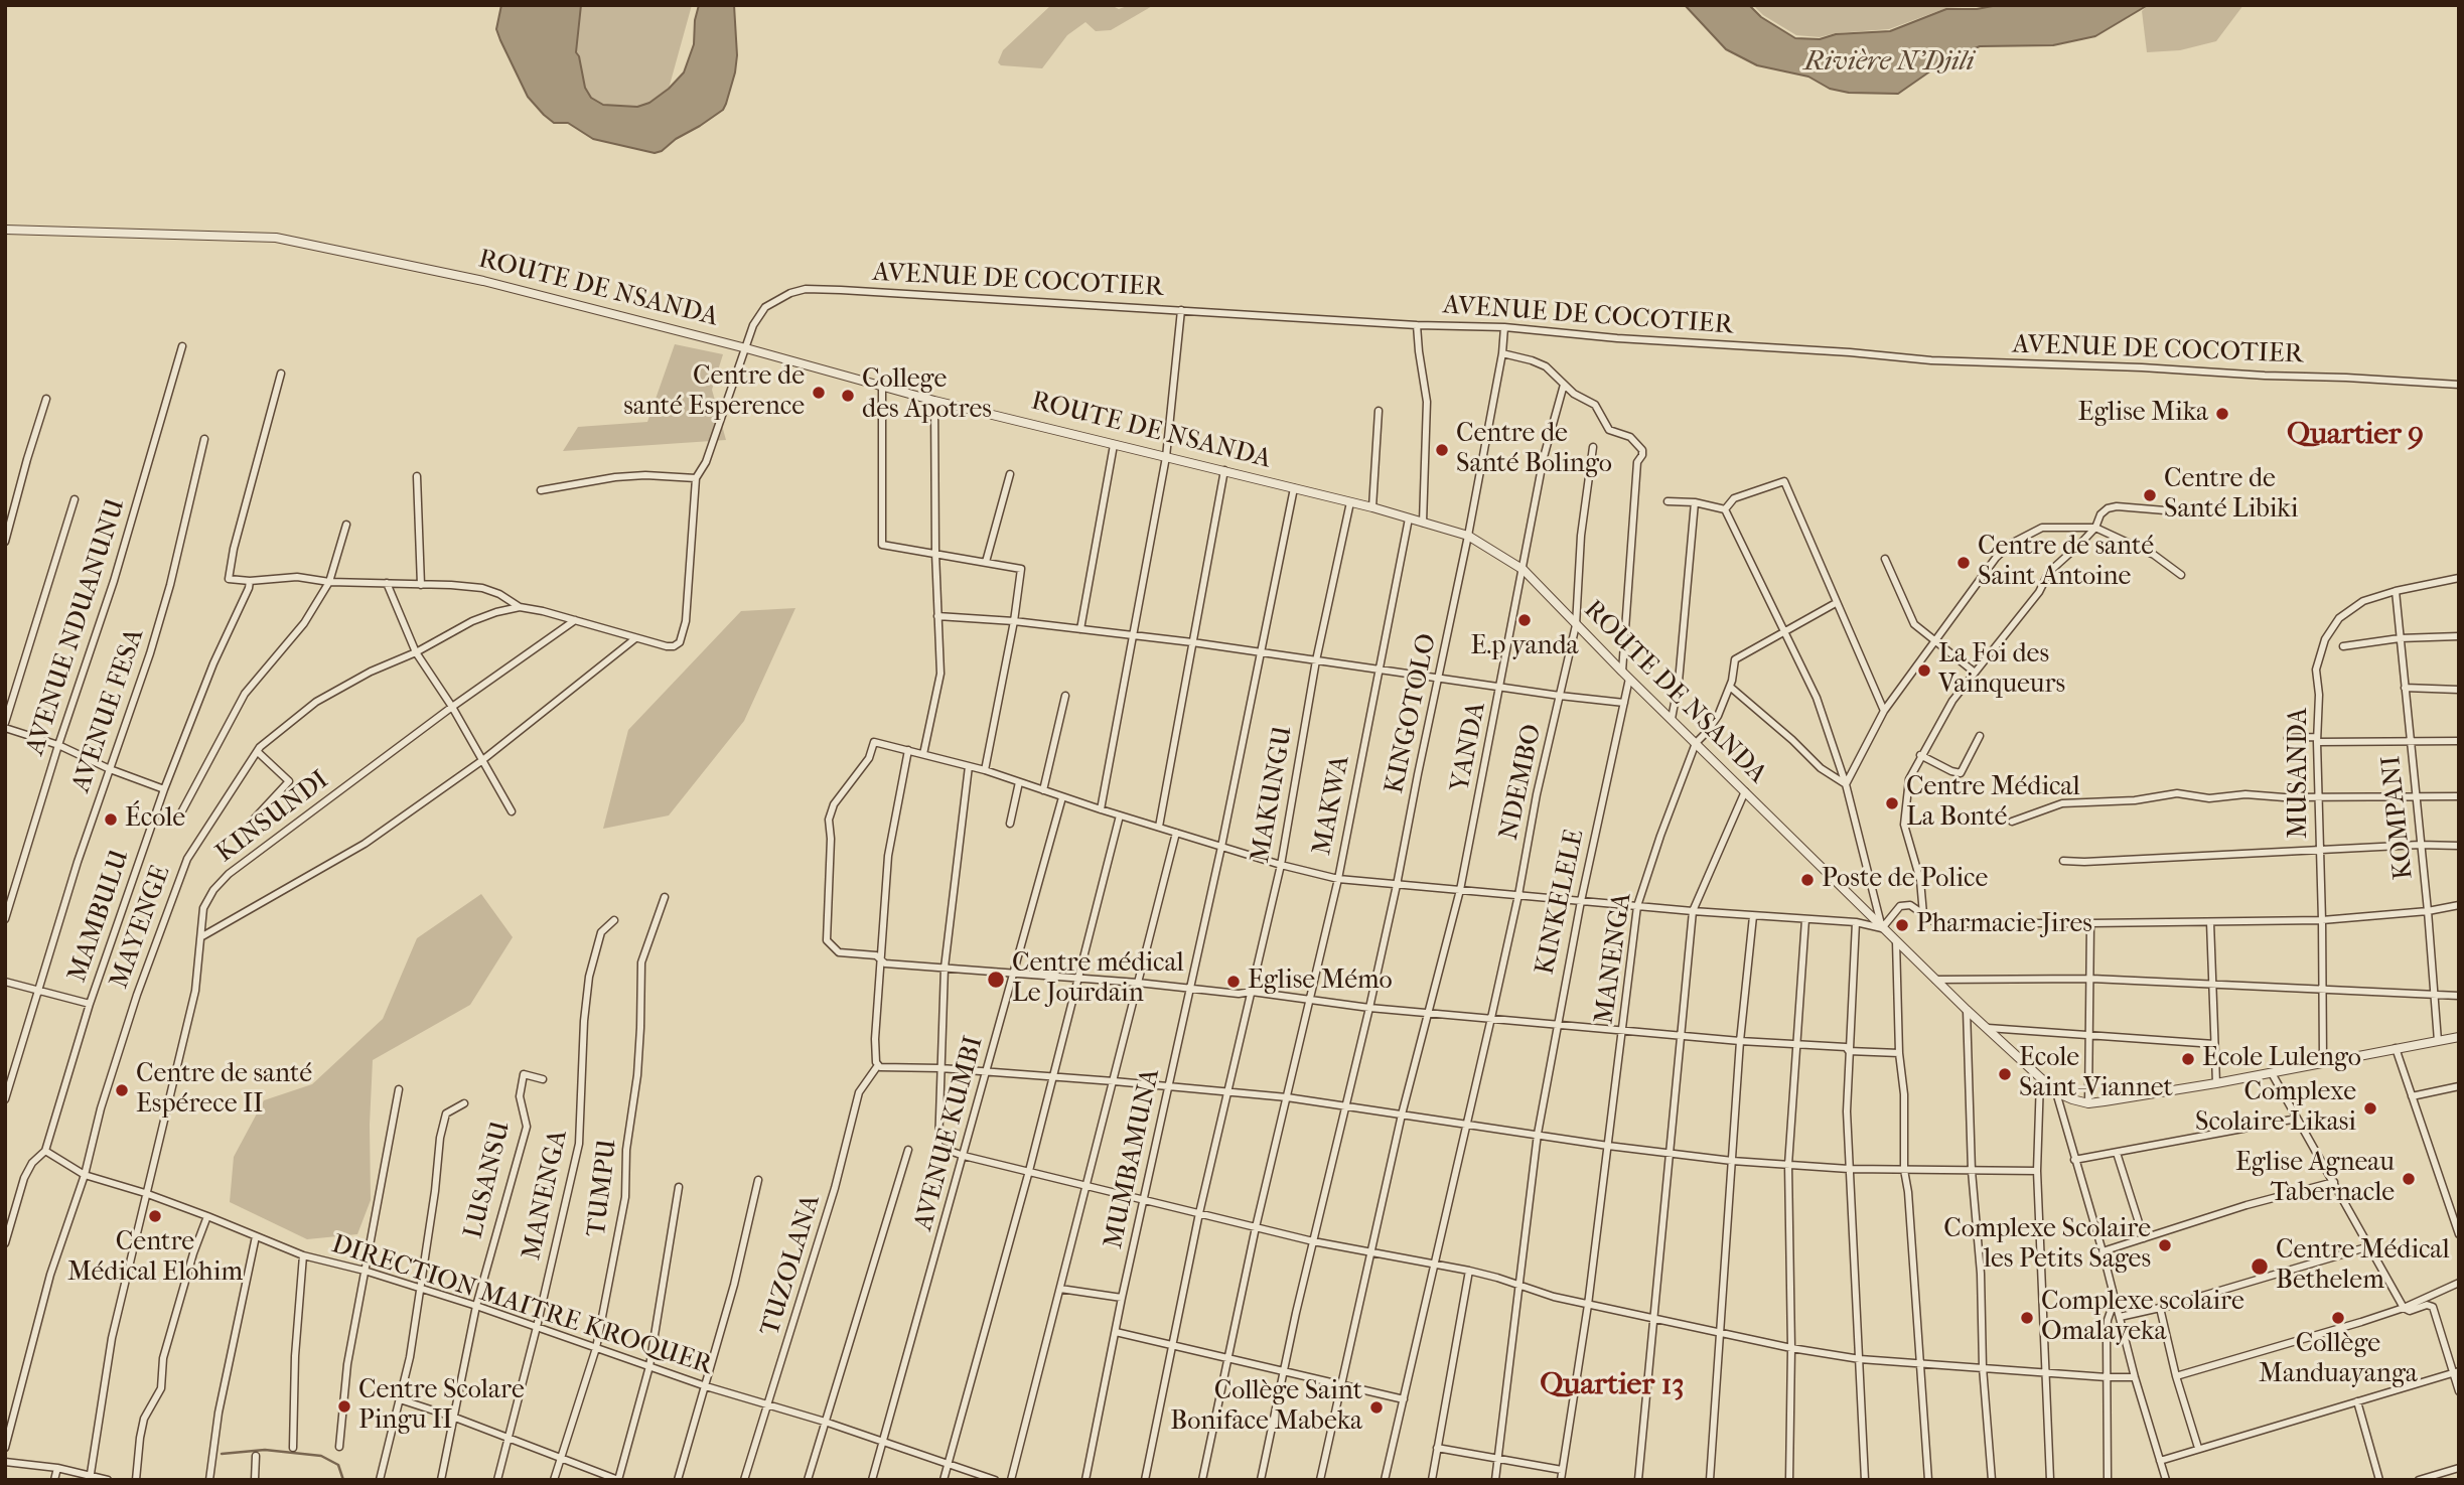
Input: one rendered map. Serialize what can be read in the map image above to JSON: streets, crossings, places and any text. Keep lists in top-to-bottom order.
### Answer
{
  "streets": {
    "street": [
      "AVENUE DE COCOTIER",
      "ROUTE DE NSANDA",
      "AVENUE NDUANUNU",
      "AVENUE FESA",
      "KINGOTOLO",
      "YANDA",
      "MUSANDA",
      "NDEMBO",
      "MAKUNGU",
      "MAKWA",
      "KINSUNDI",
      "KOMPANI",
      "KINKELELE",
      "MAMBULU",
      "MAYENGE",
      "MANENGA",
      "AVENUE KUMBI",
      "MUMBAMUNA",
      "LUSANSU",
      "TUMPU",
      "TUZOLANA",
      "DIRECTION MAITRE KROQUER"
    ]
  },
  "crossings": [
    ["AVENUE DE COCOTIER", "ROUTE DE NSANDA"],
    ["AVENUE DE COCOTIER", "KINGOTOLO"],
    ["AVENUE DE COCOTIER", "MAYENGE"],
    ["ROUTE DE NSANDA", "KINGOTOLO"],
    ["ROUTE DE NSANDA", "YANDA"],
    ["ROUTE DE NSANDA", "NDEMBO"],
    ["ROUTE DE NSANDA", "MAKUNGU"],
    ["ROUTE DE NSANDA", "MAKWA"],
    ["ROUTE DE NSANDA", "KINKELELE"],
    ["ROUTE DE NSANDA", "MANENGA"],
    ["ROUTE DE NSANDA", "MUMBAMUNA"],
    ["MUSANDA", "KOMPANI"],
    ["KINSUNDI", "MAYENGE"],
    ["KINSUNDI", "DIRECTION MAITRE KROQUER"],
    ["MAMBULU", "DIRECTION MAITRE KROQUER"],
    ["MAYENGE", "DIRECTION MAITRE KROQUER"],
    ["MANENGA", "DIRECTION MAITRE KROQUER"],
    ["AVENUE KUMBI", "DIRECTION MAITRE KROQUER"],
    ["LUSANSU", "DIRECTION MAITRE KROQUER"],
    ["TUMPU", "DIRECTION MAITRE KROQUER"],
    ["TUZOLANA", "DIRECTION MAITRE KROQUER"]
  ],
  "districts": ["Quartier 9", "Quartier 13"],
  "water": ["Rivière N'Djili"],
  "places": [
    "Centre de santé Esperence",
    "College des Apotres",
    "Eglise Mika",
    "Centre de Santé Bolingo",
    "Centre de Santé Libiki",
    "Centre de santé Saint Antoine",
    "E.p yanda",
    "La Foi des Vainqueurs",
    "Centre Médical La Bonté",
    "École",
    "Poste de Police",
    "Pharmacie Jires",
    "Centre médical Le Jourdain",
    "Eglise Mémo",
    "Ecole Lulengo",
    "Ecole Saint-Viannet",
    "Centre de santé Espérece II",
    "Complexe Scolaire Likasi",
    "Eglise Agneau Tabernacle",
    "Centre Médical Elohim",
    "Complexe Scolaire les Petits Sages",
    "Centre Médical Bethelem",
    "Complexe scolaire Omalayeka",
    "Collège Manduayanga",
    "Centre Scolare Pingu II",
    "Collège Saint Boniface Mabeka"
  ]
}
